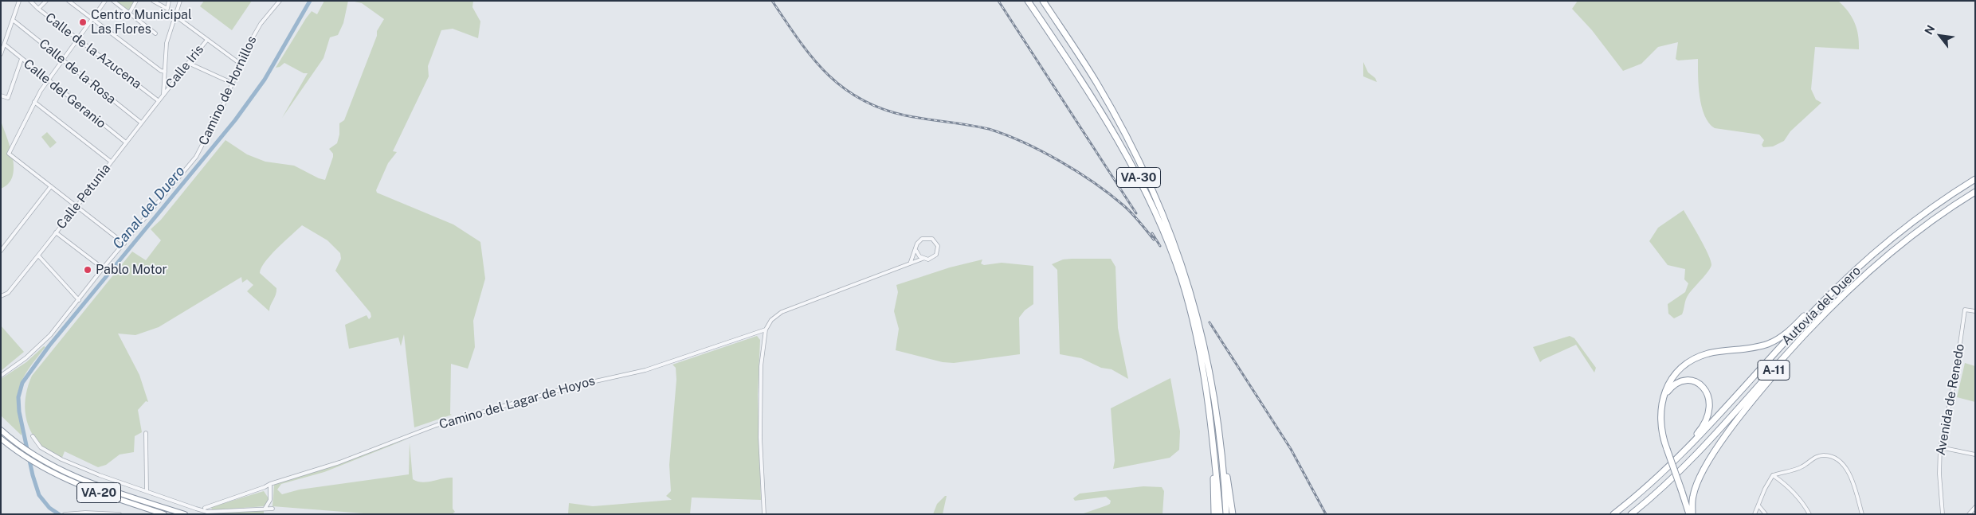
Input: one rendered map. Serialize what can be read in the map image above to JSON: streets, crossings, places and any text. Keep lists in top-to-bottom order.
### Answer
{
  "streets": {
    "highway": [
      "VA-30",
      "Autovía del Duero",
      "A-11",
      "VA-20"
    ],
    "street": [
      "Calle de la Azucena",
      "Calle Iris",
      "Calle de la Rosa",
      "Camino de Hornillos",
      "Calle del Geranio",
      "Calle Petunia",
      "Avenida de Renedo",
      "Camino del Lagar de Hoyos"
    ]
  },
  "crossings": [
    ["Calle de la Azucena", "Calle Petunia"],
    ["Calle Iris", "Calle Petunia"],
    ["Calle de la Rosa", "Calle Petunia"],
    ["Calle del Geranio", "Calle Petunia"]
  ],
  "water": ["Canal del Duero"],
  "places": ["Centro Municipal Las Flores", "Pablo Motor"],
  "north": "top left"
}
